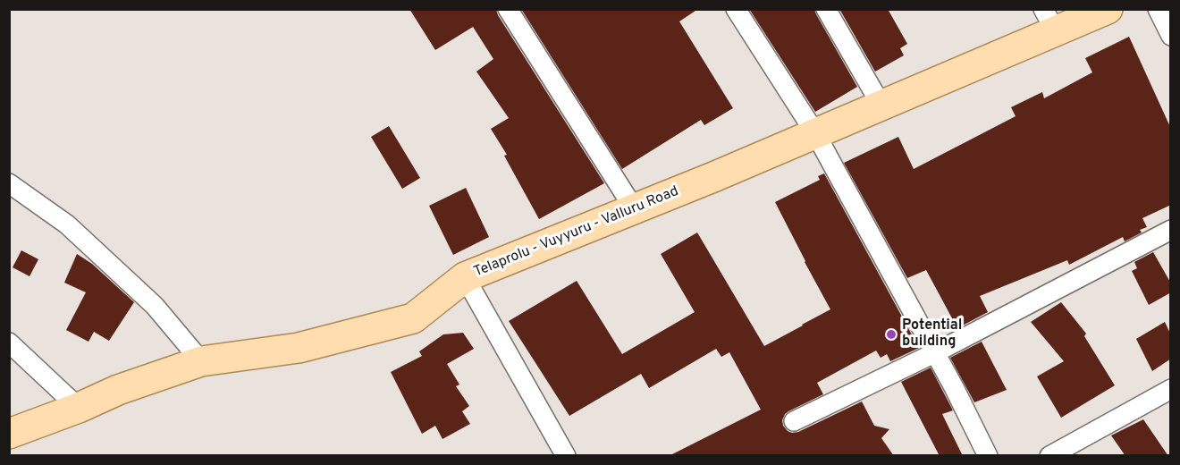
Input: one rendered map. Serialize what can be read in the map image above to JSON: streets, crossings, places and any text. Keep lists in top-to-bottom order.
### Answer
{
  "streets": {
    "main road": ["Telaprolu - Vuyyuru - Valluru Road"]
  },
  "places": ["Potential building"]
}
